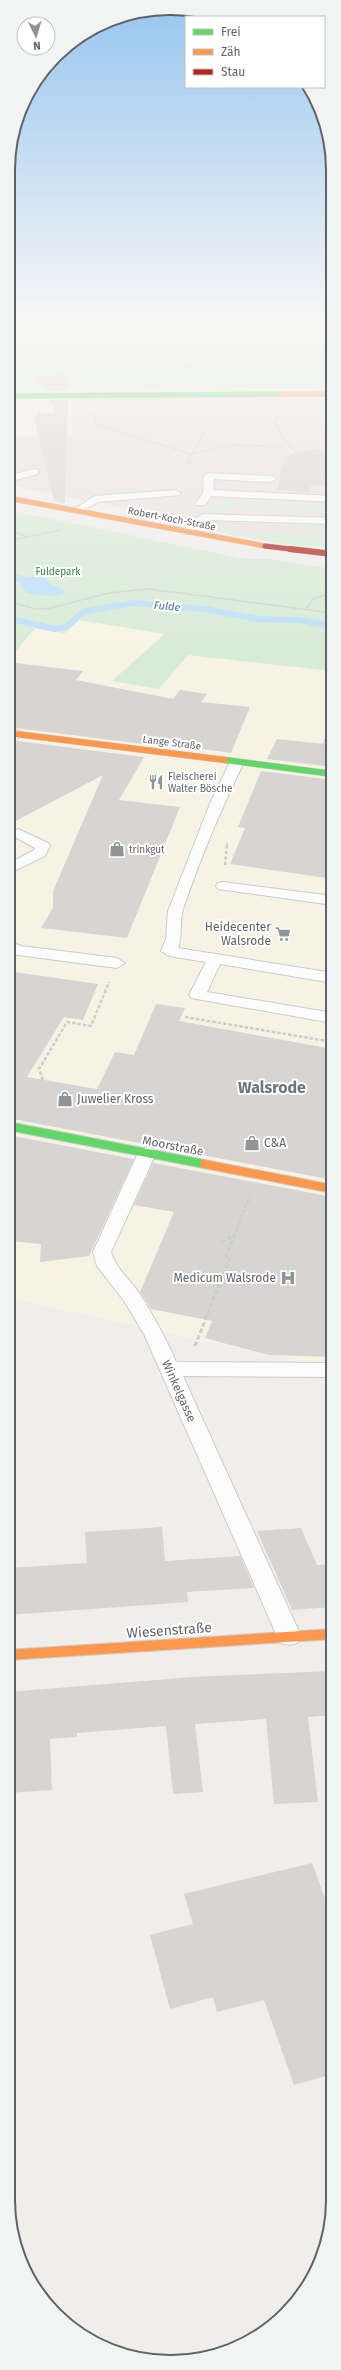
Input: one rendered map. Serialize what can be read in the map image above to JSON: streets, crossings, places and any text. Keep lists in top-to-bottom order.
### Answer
{
  "streets": {
    "street": [
      "Robert-Koch-Straße",
      "Lange Straße",
      "Moorstraße",
      "Wiesenstraße"
    ],
    "lane": ["Winkelgasse"]
  },
  "crossings": [
    ["Moorstraße", "Winkelgasse"],
    ["Winkelgasse", "Wiesenstraße"]
  ],
  "districts": ["Walsrode"],
  "water": ["Fulde"],
  "parks": ["Fuldepark"],
  "places": {
    "restaurant": ["Fleischerei Walter Bösche"],
    "shop": ["trinkgut", "Juwelier Kross", "C&A"],
    "supermarket": ["Heidecenter Walsrode"],
    "hospital": ["Medicum Walsrode"]
  },
  "legend": ["Frei", "Zäh", "Stau"],
  "north": "bottom"
}
